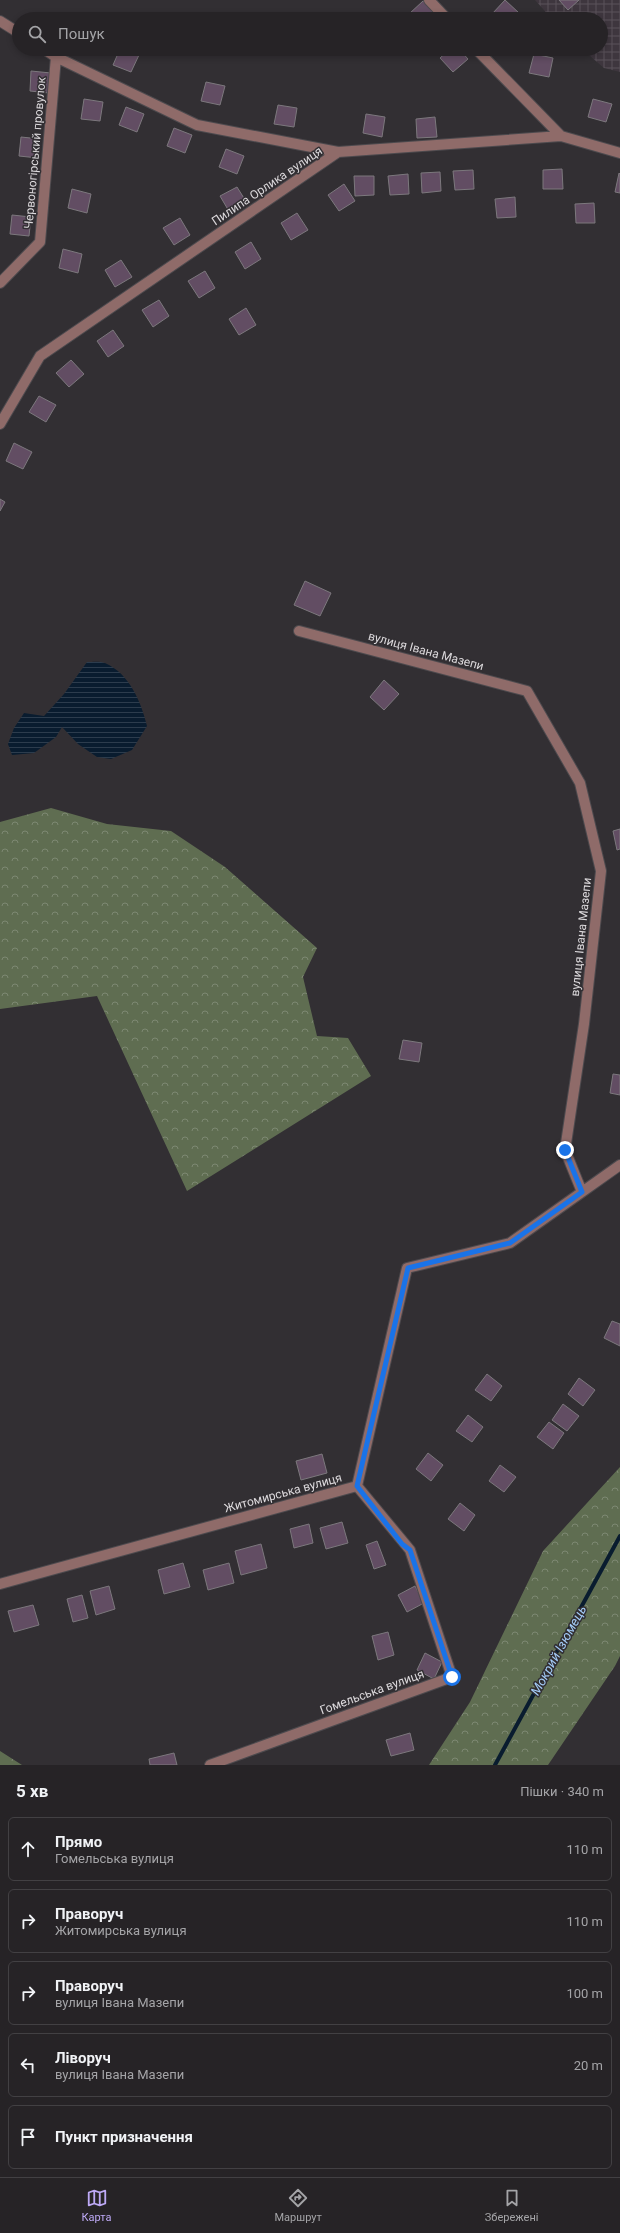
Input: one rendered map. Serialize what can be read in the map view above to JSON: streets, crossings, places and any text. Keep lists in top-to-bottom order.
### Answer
{
  "streets": {
    "street": [
      "Червоногірський провулок",
      "Пилипа Орлика вулиця",
      "вулиця Івана Мазепи",
      "Житомирська вулиця",
      "Гомельська вулиця"
    ]
  },
  "crossings": [
    ["вулиця Івана Мазепи", "Житомирська вулиця"],
    ["Житомирська вулиця", "Гомельська вулиця"]
  ],
  "water": ["Мокрий Ізюмець"],
  "page": {
    "search": "Пошук",
    "heading": ["5 хв", "Пішки · 340 m"],
    "list": [
      ["Прямо", "Гомельська вулиця", "110 m"],
      ["Праворуч", "Житомирська вулиця", "110 m"],
      ["Праворуч", "вулиця Івана Мазепи", "100 m"],
      ["Ліворуч", "вулиця Івана Мазепи", "20 m"],
      "Пункт призначення"
    ],
    "nav": ["Карта", "Маршрут", "Збережені"]
  }
}
